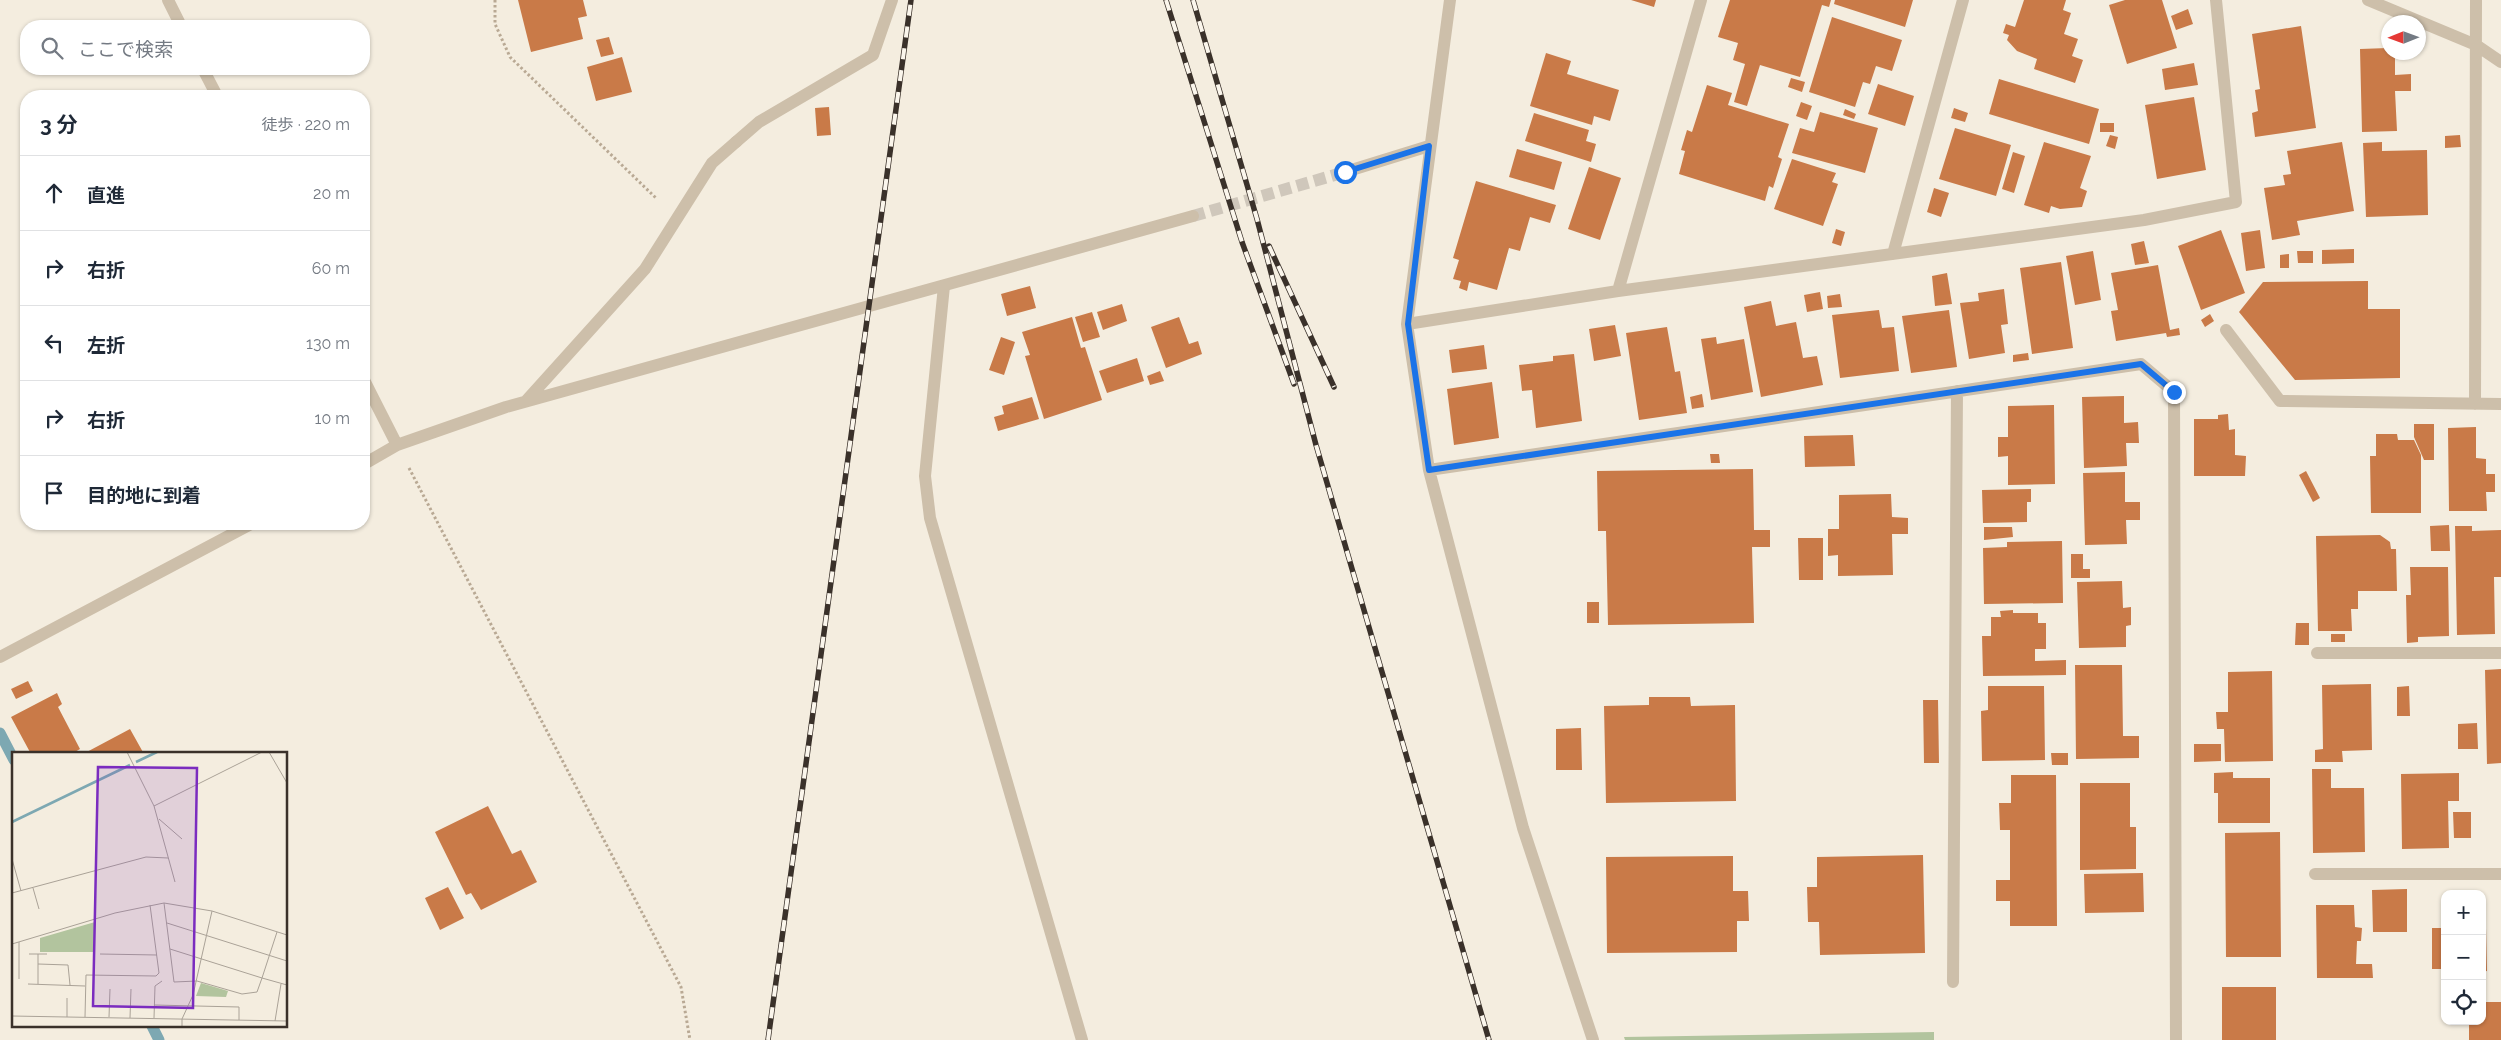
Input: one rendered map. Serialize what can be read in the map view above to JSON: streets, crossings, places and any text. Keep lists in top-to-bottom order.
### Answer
{
  "north": "left",
  "page": {
    "search": "ここで検索",
    "heading": ["3 分", "徒歩 · 220 m"],
    "list": [
      ["直進", "20 m"],
      ["右折", "60 m"],
      ["左折", "130 m"],
      ["右折", "10 m"],
      "目的地に到着"
    ],
    "map_buttons": ["+", "−"]
  }
}
